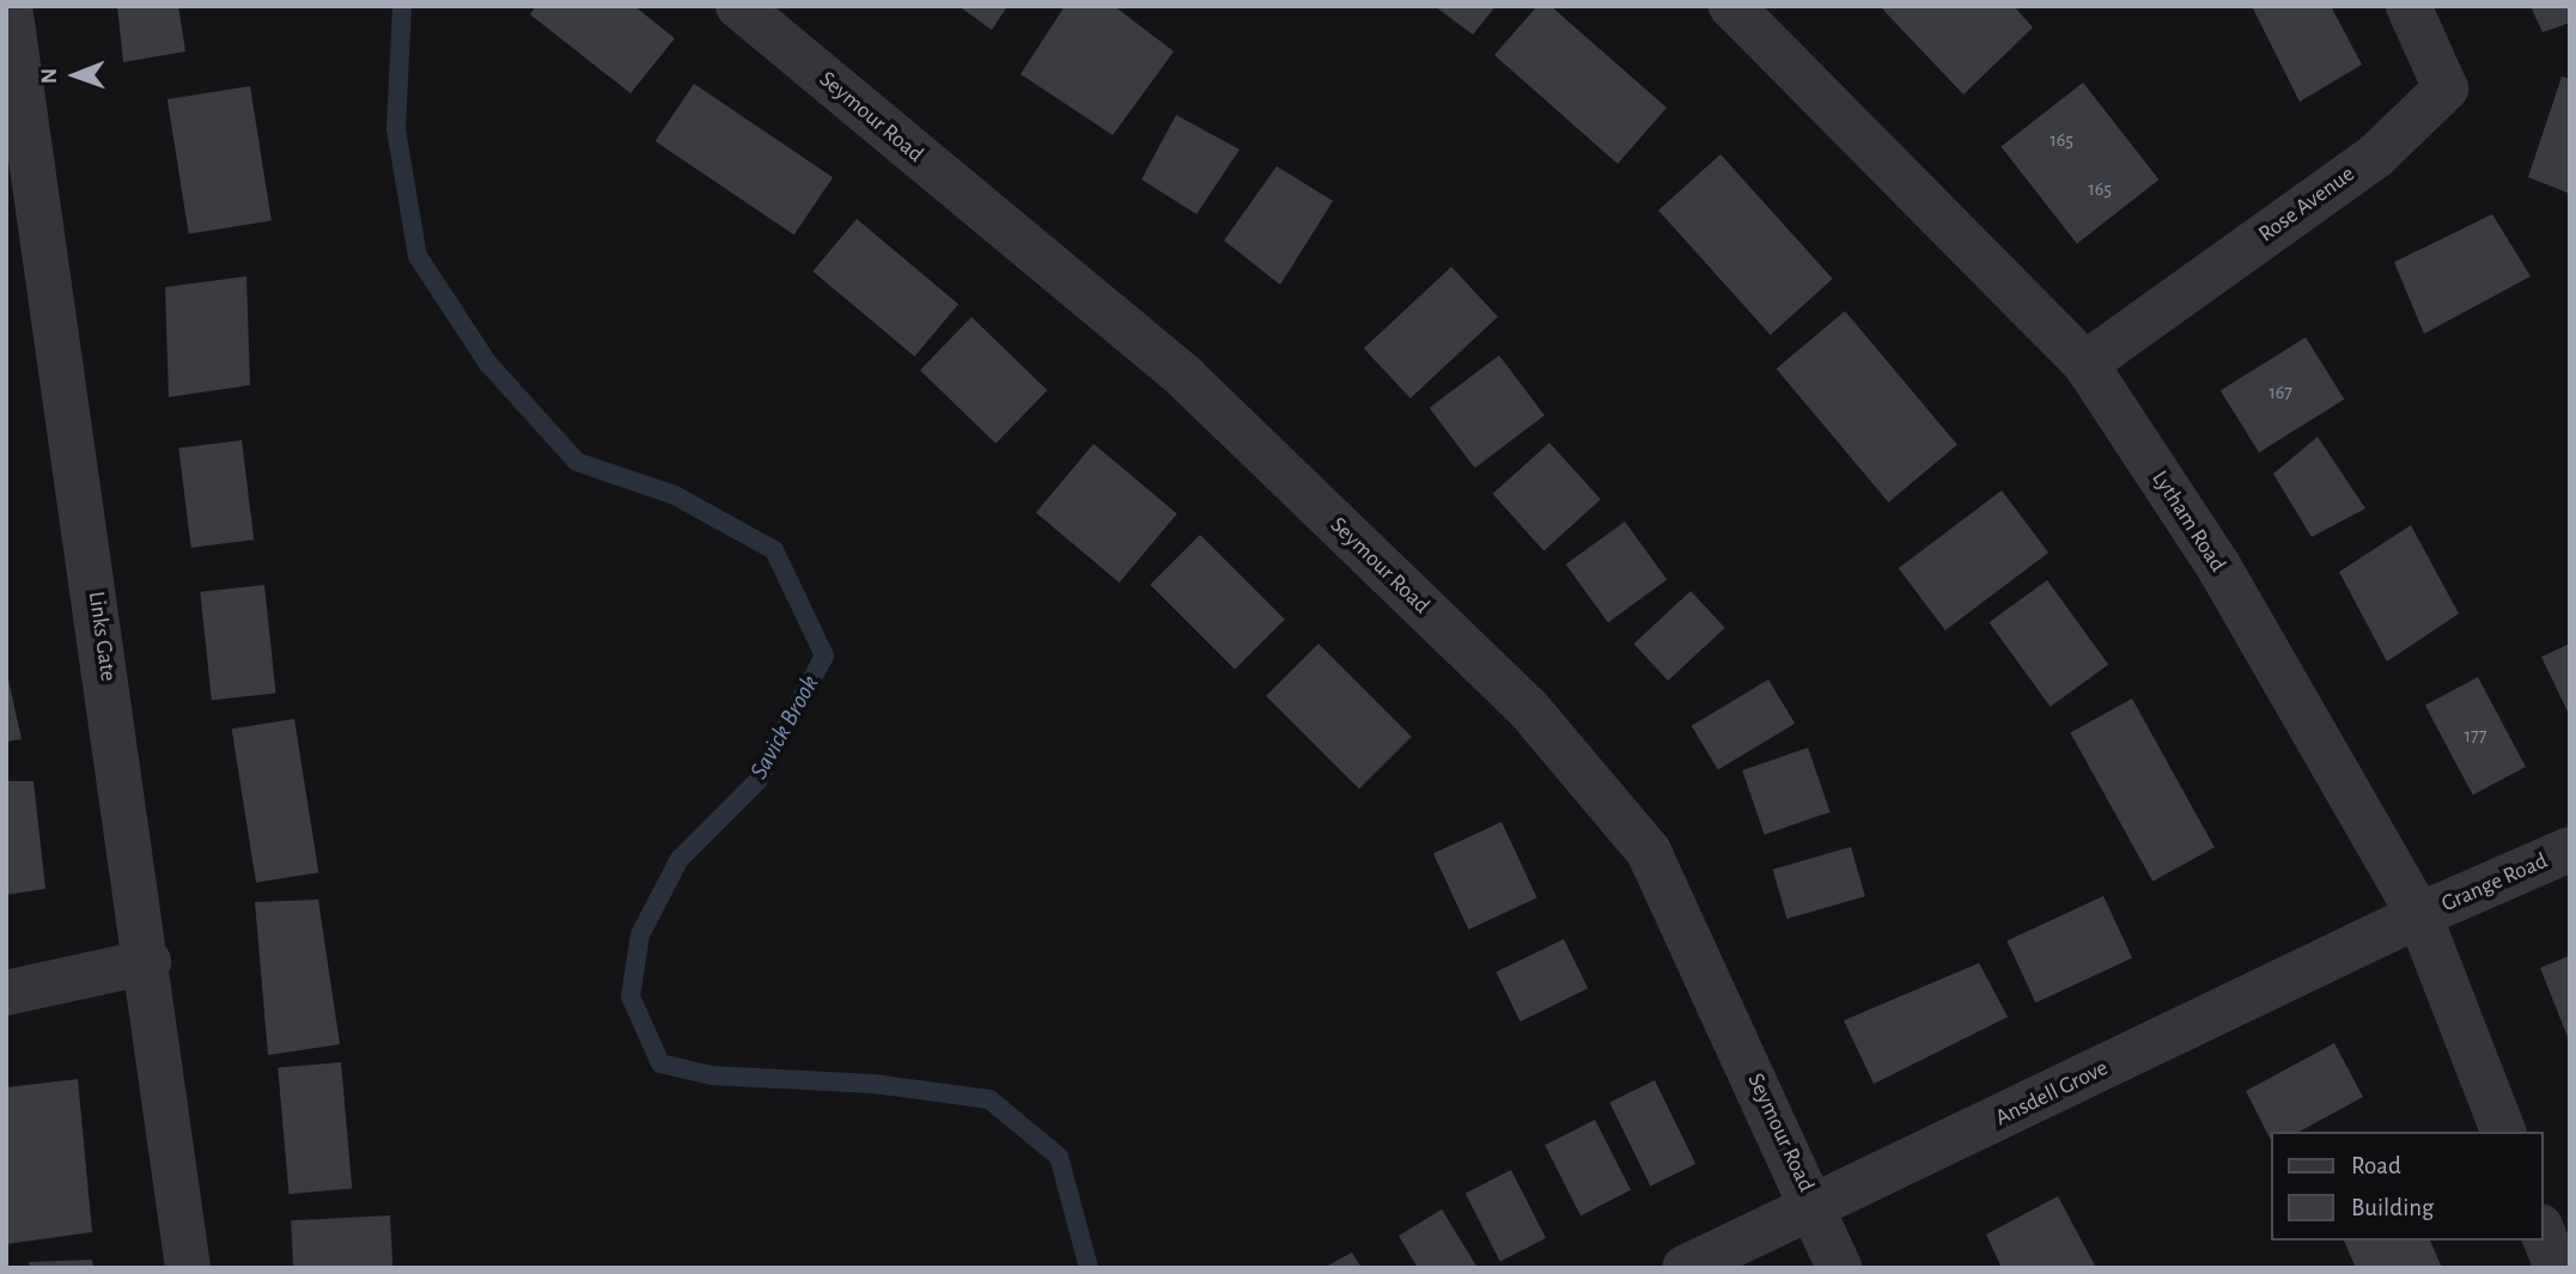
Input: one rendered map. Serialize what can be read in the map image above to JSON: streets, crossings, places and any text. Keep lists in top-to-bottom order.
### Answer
{
  "streets": {
    "street": [
      "Seymour Road",
      "Rose Avenue",
      "Lytham Road",
      "Links Gate",
      "Grange Road",
      "Ansdell Grove"
    ]
  },
  "crossings": [
    ["Seymour Road", "Ansdell Grove"],
    ["Rose Avenue", "Lytham Road"],
    ["Lytham Road", "Grange Road"],
    ["Lytham Road", "Ansdell Grove"],
    ["Grange Road", "Ansdell Grove"]
  ],
  "water": ["Savick Brook"],
  "house_numbers": [
    "165",
    "165",
    "167",
    "177"
  ],
  "legend": ["Road", "Building"],
  "north": "left"
}
